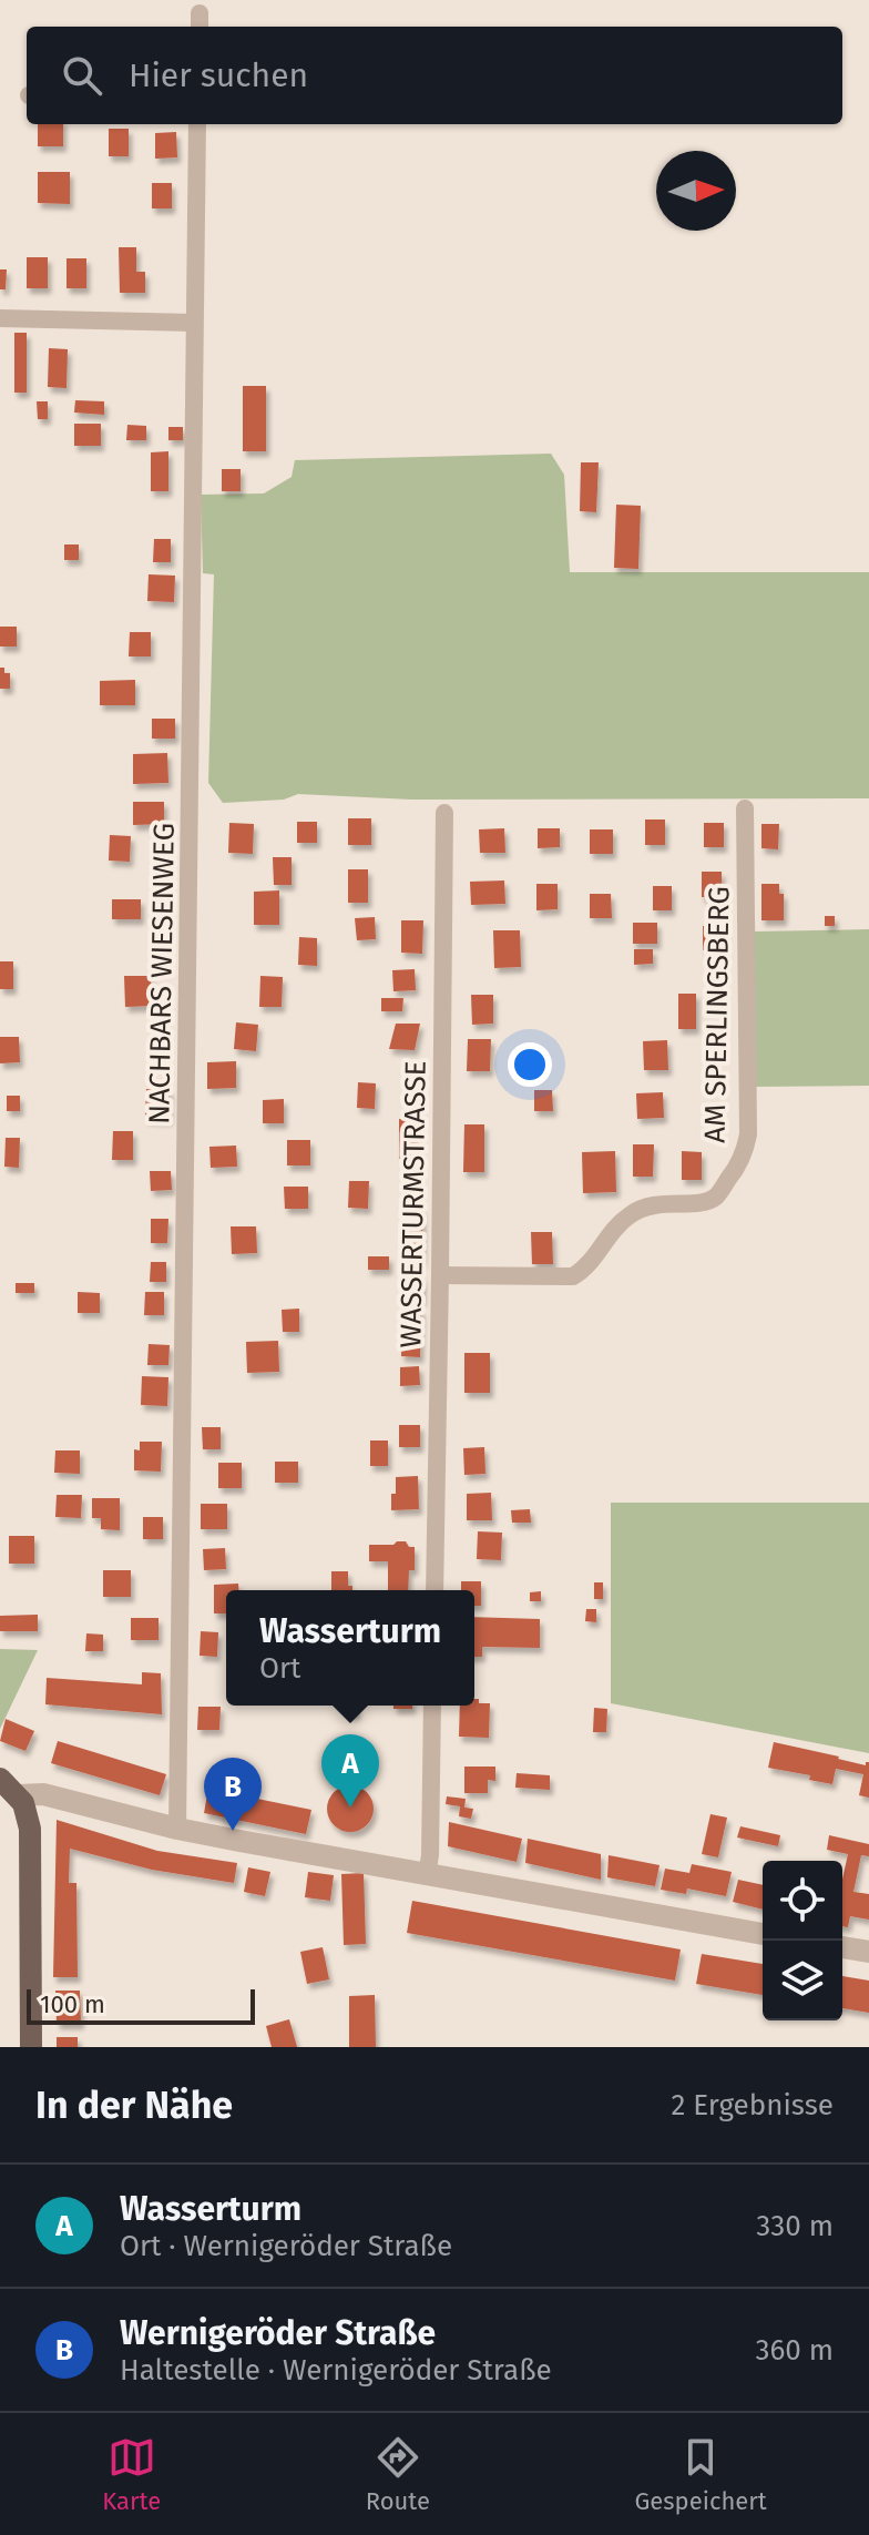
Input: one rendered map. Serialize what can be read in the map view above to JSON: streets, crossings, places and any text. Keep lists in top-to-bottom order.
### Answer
{
  "streets": {
    "street": ["NACHBARS WIESENWEG", "AM SPERLINGSBERG", "WASSERTURMSTRASSE"]
  },
  "crossings": [
    ["AM SPERLINGSBERG", "WASSERTURMSTRASSE"]
  ],
  "scale_bar": "100 m",
  "north": "right",
  "page": {
    "search": "Hier suchen",
    "popup": ["Wasserturm", "Ort"],
    "pins": ["A", "B"],
    "scale": "100 m",
    "heading": ["In der Nähe", "2 Ergebnisse"],
    "list": [
      {
        "mark": "A",
        "name": "Wasserturm",
        "note": "Ort · Wernigeröder Straße",
        "value": "330 m"
      },
      {
        "mark": "B",
        "name": "Wernigeröder Straße",
        "note": "Haltestelle · Wernigeröder Straße",
        "value": "360 m"
      }
    ],
    "nav": ["Karte", "Route", "Gespeichert"]
  }
}
